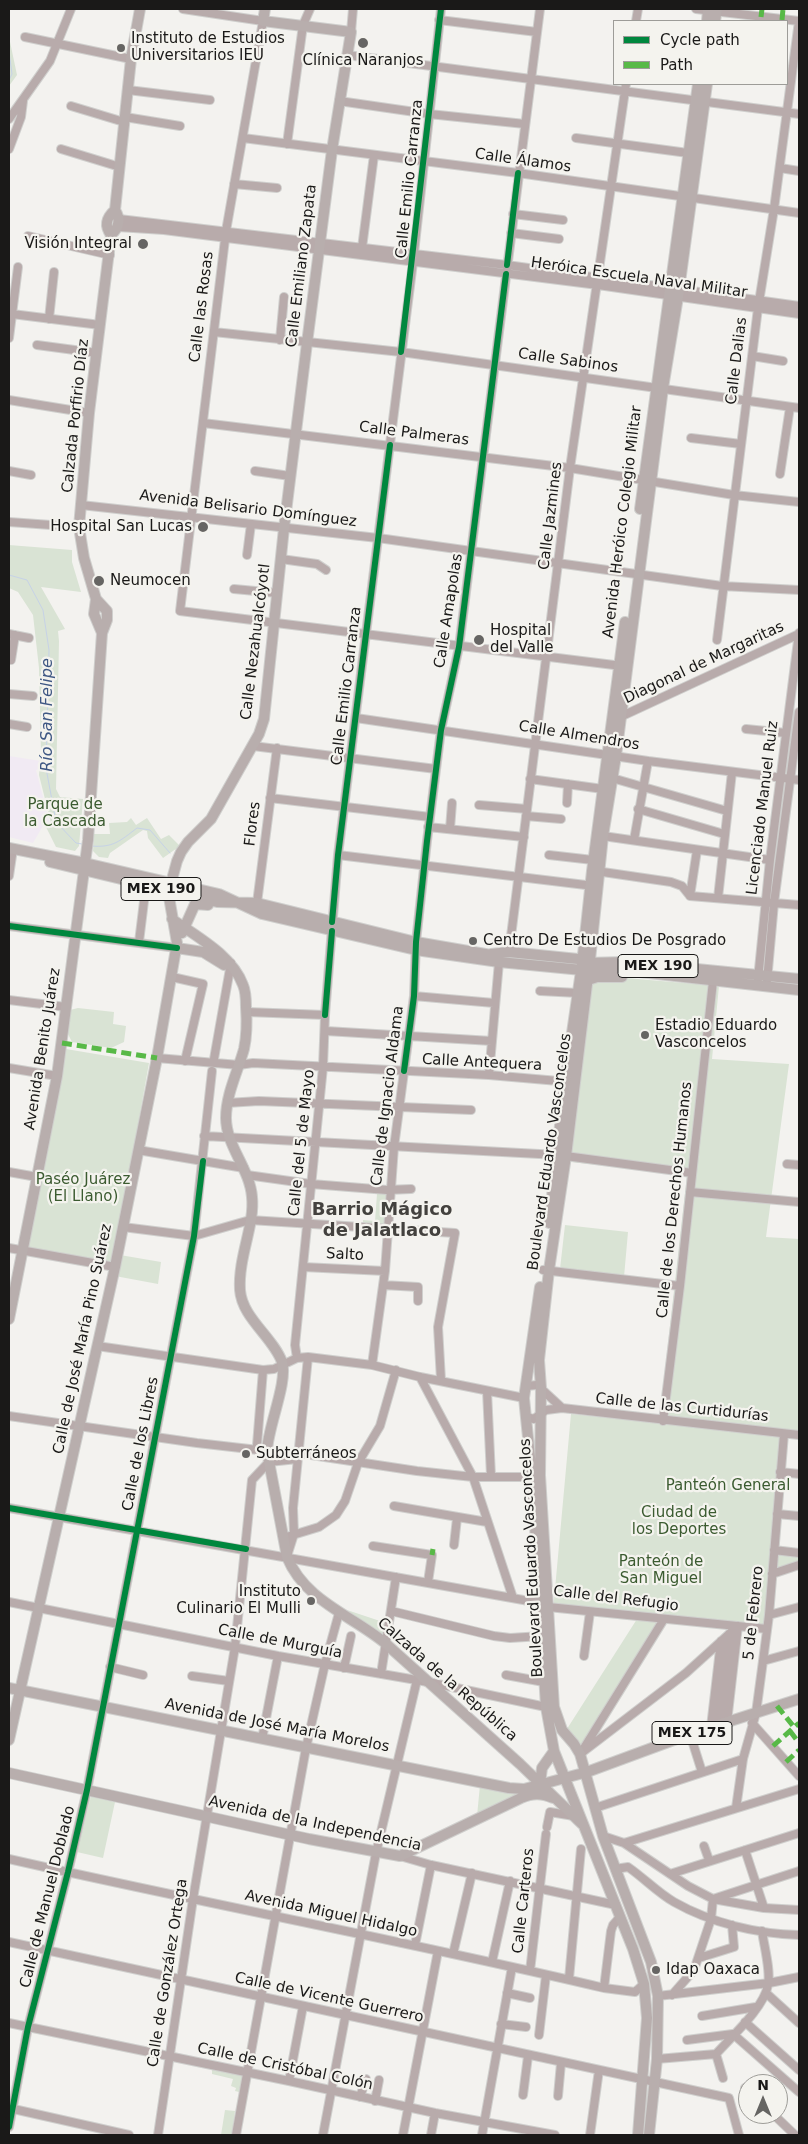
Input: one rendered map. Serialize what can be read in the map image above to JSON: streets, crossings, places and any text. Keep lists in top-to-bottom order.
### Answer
{
  "streets": {
    "main road": [
      "Calle Emiliano Zapata",
      "Calle las Rosas",
      "Calzada Porfirio Díaz",
      "Avenida Heróico Colegio Militar",
      "Calle Nezahualcóyotl",
      "MEX 190",
      "Avenida Benito Juárez",
      "Boulevard Eduardo Vasconcelos",
      "Calle de José María Pino Suárez",
      "Calzada de la República",
      "Avenida de José María Morelos",
      "MEX 175",
      "Avenida de la Independencia"
    ],
    "street": [
      "Calle Álamos",
      "Calle Emilio Carranza",
      "Heróica Escuela Naval Militar",
      "Calle Sabinos",
      "Calle Dalias",
      "Calle Palmeras",
      "Avenida Belisario Domínguez",
      "Calle Jazmines",
      "Calle Amapolas",
      "Diagonal de Margaritas",
      "Calle Almendros",
      "Licenciado Manuel Ruiz",
      "Flores",
      "Calle Antequera",
      "Calle de Ignacio Aldama",
      "Calle del 5 de Mayo",
      "Calle de los Derechos Humanos",
      "Salto",
      "Calle de las Curtidurías",
      "Calle de los Libres",
      "Calle del Refugio",
      "5 de Febrero",
      "Calle de Murguía",
      "Calle de Manuel Doblado",
      "Calle Carteros",
      "Avenida Miguel Hidalgo",
      "Calle de González Ortega",
      "Calle de Vicente Guerrero",
      "Calle de Cristóbal Colón"
    ]
  },
  "crossings": [
    ["Calle Álamos", "Calle Emilio Carranza"],
    ["Calle Álamos", "Calle Emiliano Zapata"],
    ["Calle Álamos", "Calle las Rosas"],
    ["Calle Álamos", "Calle Dalias"],
    ["Calle Álamos", "Calle Jazmines"],
    ["Calle Álamos", "Avenida Heróico Colegio Militar"],
    ["Calle Emilio Carranza", "Heróica Escuela Naval Militar"],
    ["Calle Emilio Carranza", "Calle Sabinos"],
    ["Calle Emilio Carranza", "Calle Palmeras"],
    ["Calle Emilio Carranza", "Avenida Belisario Domínguez"],
    ["Calle Emilio Carranza", "Calle Almendros"],
    ["Calle Emilio Carranza", "MEX 190"],
    ["Calle Emilio Carranza", "Calle del 5 de Mayo"],
    ["Calle Emiliano Zapata", "Heróica Escuela Naval Militar"],
    ["Calle Emiliano Zapata", "Calle Sabinos"],
    ["Calle Emiliano Zapata", "Calle Palmeras"],
    ["Calle Emiliano Zapata", "Avenida Belisario Domínguez"],
    ["Calle Emiliano Zapata", "Calle Nezahualcóyotl"],
    ["Heróica Escuela Naval Militar", "Calle las Rosas"],
    ["Heróica Escuela Naval Militar", "Calle Dalias"],
    ["Heróica Escuela Naval Militar", "Calzada Porfirio Díaz"],
    ["Heróica Escuela Naval Militar", "Calle Jazmines"],
    ["Heróica Escuela Naval Militar", "Avenida Heróico Colegio Militar"],
    ["Heróica Escuela Naval Militar", "Calle Amapolas"],
    ["Calle las Rosas", "Calle Sabinos"],
    ["Calle las Rosas", "Calle Palmeras"],
    ["Calle las Rosas", "Avenida Belisario Domínguez"],
    ["Calle las Rosas", "Calle Nezahualcóyotl"],
    ["Calle Sabinos", "Calle Dalias"],
    ["Calle Sabinos", "Calle Jazmines"],
    ["Calle Sabinos", "Avenida Heróico Colegio Militar"],
    ["Calle Sabinos", "Calle Amapolas"],
    ["Calle Dalias", "Calle Palmeras"],
    ["Calle Dalias", "Avenida Belisario Domínguez"],
    ["Calzada Porfirio Díaz", "Avenida Belisario Domínguez"],
    ["Calzada Porfirio Díaz", "MEX 190"],
    ["Calzada Porfirio Díaz", "Avenida Benito Juárez"],
    ["Calle Palmeras", "Calle Jazmines"],
    ["Calle Palmeras", "Avenida Heróico Colegio Militar"],
    ["Calle Palmeras", "Calle Amapolas"],
    ["Avenida Belisario Domínguez", "Calle Jazmines"],
    ["Avenida Belisario Domínguez", "Avenida Heróico Colegio Militar"],
    ["Avenida Belisario Domínguez", "Calle Amapolas"],
    ["Avenida Belisario Domínguez", "Calle Nezahualcóyotl"],
    ["Calle Jazmines", "Calle Almendros"],
    ["Avenida Heróico Colegio Militar", "Diagonal de Margaritas"],
    ["Avenida Heróico Colegio Militar", "Calle Almendros"],
    ["Avenida Heróico Colegio Militar", "MEX 190"],
    ["Avenida Heróico Colegio Militar", "Boulevard Eduardo Vasconcelos"],
    ["Calle Amapolas", "Calle Almendros"],
    ["Calle Amapolas", "MEX 190"],
    ["Calle Amapolas", "Calle de Ignacio Aldama"],
    ["Calle Nezahualcóyotl", "MEX 190"],
    ["Calle Nezahualcóyotl", "Calle de José María Pino Suárez"],
    ["Diagonal de Margaritas", "Licenciado Manuel Ruiz"],
    ["Calle Almendros", "Licenciado Manuel Ruiz"],
    ["Licenciado Manuel Ruiz", "MEX 190"],
    ["Flores", "MEX 190"],
    ["MEX 190", "Avenida Benito Juárez"],
    ["MEX 190", "Calle de Ignacio Aldama"],
    ["MEX 190", "Calle del 5 de Mayo"],
    ["MEX 190", "Boulevard Eduardo Vasconcelos"],
    ["MEX 190", "Calle de los Derechos Humanos"],
    ["MEX 190", "Calle de José María Pino Suárez"],
    ["Calle Antequera", "Calle de Ignacio Aldama"],
    ["Calle Antequera", "Calle del 5 de Mayo"],
    ["Calle Antequera", "Boulevard Eduardo Vasconcelos"],
    ["Calle Antequera", "Calle de José María Pino Suárez"],
    ["Calle de Ignacio Aldama", "Salto"],
    ["Calle del 5 de Mayo", "Salto"],
    ["Boulevard Eduardo Vasconcelos", "Calle de las Curtidurías"],
    ["Boulevard Eduardo Vasconcelos", "Calle del Refugio"],
    ["Boulevard Eduardo Vasconcelos", "Calle de Murguía"],
    ["Boulevard Eduardo Vasconcelos", "Calzada de la República"],
    ["Boulevard Eduardo Vasconcelos", "Avenida de José María Morelos"],
    ["Boulevard Eduardo Vasconcelos", "MEX 175"],
    ["Boulevard Eduardo Vasconcelos", "Calle Carteros"],
    ["Boulevard Eduardo Vasconcelos", "Calle de Vicente Guerrero"],
    ["Calle de los Derechos Humanos", "Calle de las Curtidurías"],
    ["Calle de José María Pino Suárez", "Calle del Refugio"],
    ["Calle de José María Pino Suárez", "Calle de Murguía"],
    ["Calle de José María Pino Suárez", "Avenida de José María Morelos"],
    ["Calle de las Curtidurías", "5 de Febrero"],
    ["Calle de los Libres", "Calle del Refugio"],
    ["Calle de los Libres", "Calle de Murguía"],
    ["Calle de los Libres", "Avenida de José María Morelos"],
    ["Calle de los Libres", "Avenida de la Independencia"],
    ["Calle de los Libres", "Calle de Manuel Doblado"],
    ["Calle del Refugio", "5 de Febrero"],
    ["Calle del Refugio", "Calzada de la República"],
    ["Calle del Refugio", "Calle de González Ortega"],
    ["5 de Febrero", "MEX 175"],
    ["Calle de Murguía", "Calzada de la República"],
    ["Calle de Murguía", "Calle de González Ortega"],
    ["Calzada de la República", "Avenida de José María Morelos"],
    ["Calzada de la República", "Avenida de la Independencia"],
    ["Calzada de la República", "Calle Carteros"],
    ["Calzada de la República", "Calle de González Ortega"],
    ["Avenida de José María Morelos", "MEX 175"],
    ["Avenida de José María Morelos", "Calle de González Ortega"],
    ["Avenida de la Independencia", "Calle de Manuel Doblado"],
    ["Avenida de la Independencia", "Calle Carteros"],
    ["Avenida de la Independencia", "Calle de González Ortega"],
    ["Calle de Manuel Doblado", "Avenida Miguel Hidalgo"],
    ["Calle de Manuel Doblado", "Calle de Vicente Guerrero"],
    ["Calle de Manuel Doblado", "Calle de Cristóbal Colón"],
    ["Calle Carteros", "Avenida Miguel Hidalgo"],
    ["Avenida Miguel Hidalgo", "Calle de González Ortega"],
    ["Calle de González Ortega", "Calle de Vicente Guerrero"],
    ["Calle de González Ortega", "Calle de Cristóbal Colón"]
  ],
  "districts": ["Barrio Mágico de Jalatlaco"],
  "water": ["Río San Felipe"],
  "parks": [
    "Parque de la Cascada",
    "Paséo Juárez (El Llano)",
    "Panteón General",
    "Ciudad de los Deportes",
    "Panteón de San Miguel"
  ],
  "places": [
    "Clínica Naranjos",
    "Instituto de Estudios Universitarios IEU",
    "Visión Integral",
    "Hospital San Lucas",
    "Neumocen",
    "Hospital del Valle",
    "Centro De Estudios De Posgrado",
    "Estadio Eduardo Vasconcelos",
    "Subterráneos",
    "Instituto Culinario El Mulli",
    "Idap Oaxaca"
  ],
  "legend": ["Cycle path", "Path"],
  "north": "top"
}
